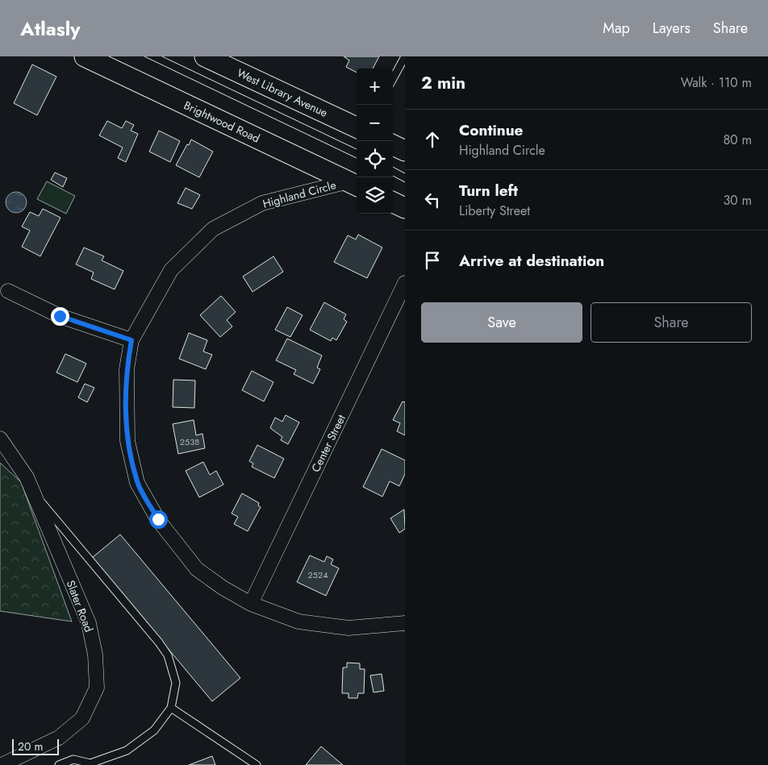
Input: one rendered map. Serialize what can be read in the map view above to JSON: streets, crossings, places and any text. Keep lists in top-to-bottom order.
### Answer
{
  "streets": {
    "street": [
      "West Library Avenue",
      "Brightwood Road",
      "Highland Circle",
      "Center Street",
      "Slater Road"
    ]
  },
  "crossings": [
    ["Brightwood Road", "Highland Circle"],
    ["Highland Circle", "Center Street"]
  ],
  "house_numbers": ["2538", "2524"],
  "scale_bar": "20 m",
  "page": {
    "header": "Atlasly",
    "nav": ["Map", "Layers", "Share"],
    "heading": ["2 min", "Walk · 110 m"],
    "map_buttons": ["+", "−"],
    "list": [
      ["Continue", "Highland Circle", "80 m"],
      ["Turn left", "Liberty Street", "30 m"],
      "Arrive at destination"
    ],
    "buttons": ["Save", "Share"],
    "scale": "20 m"
  }
}
